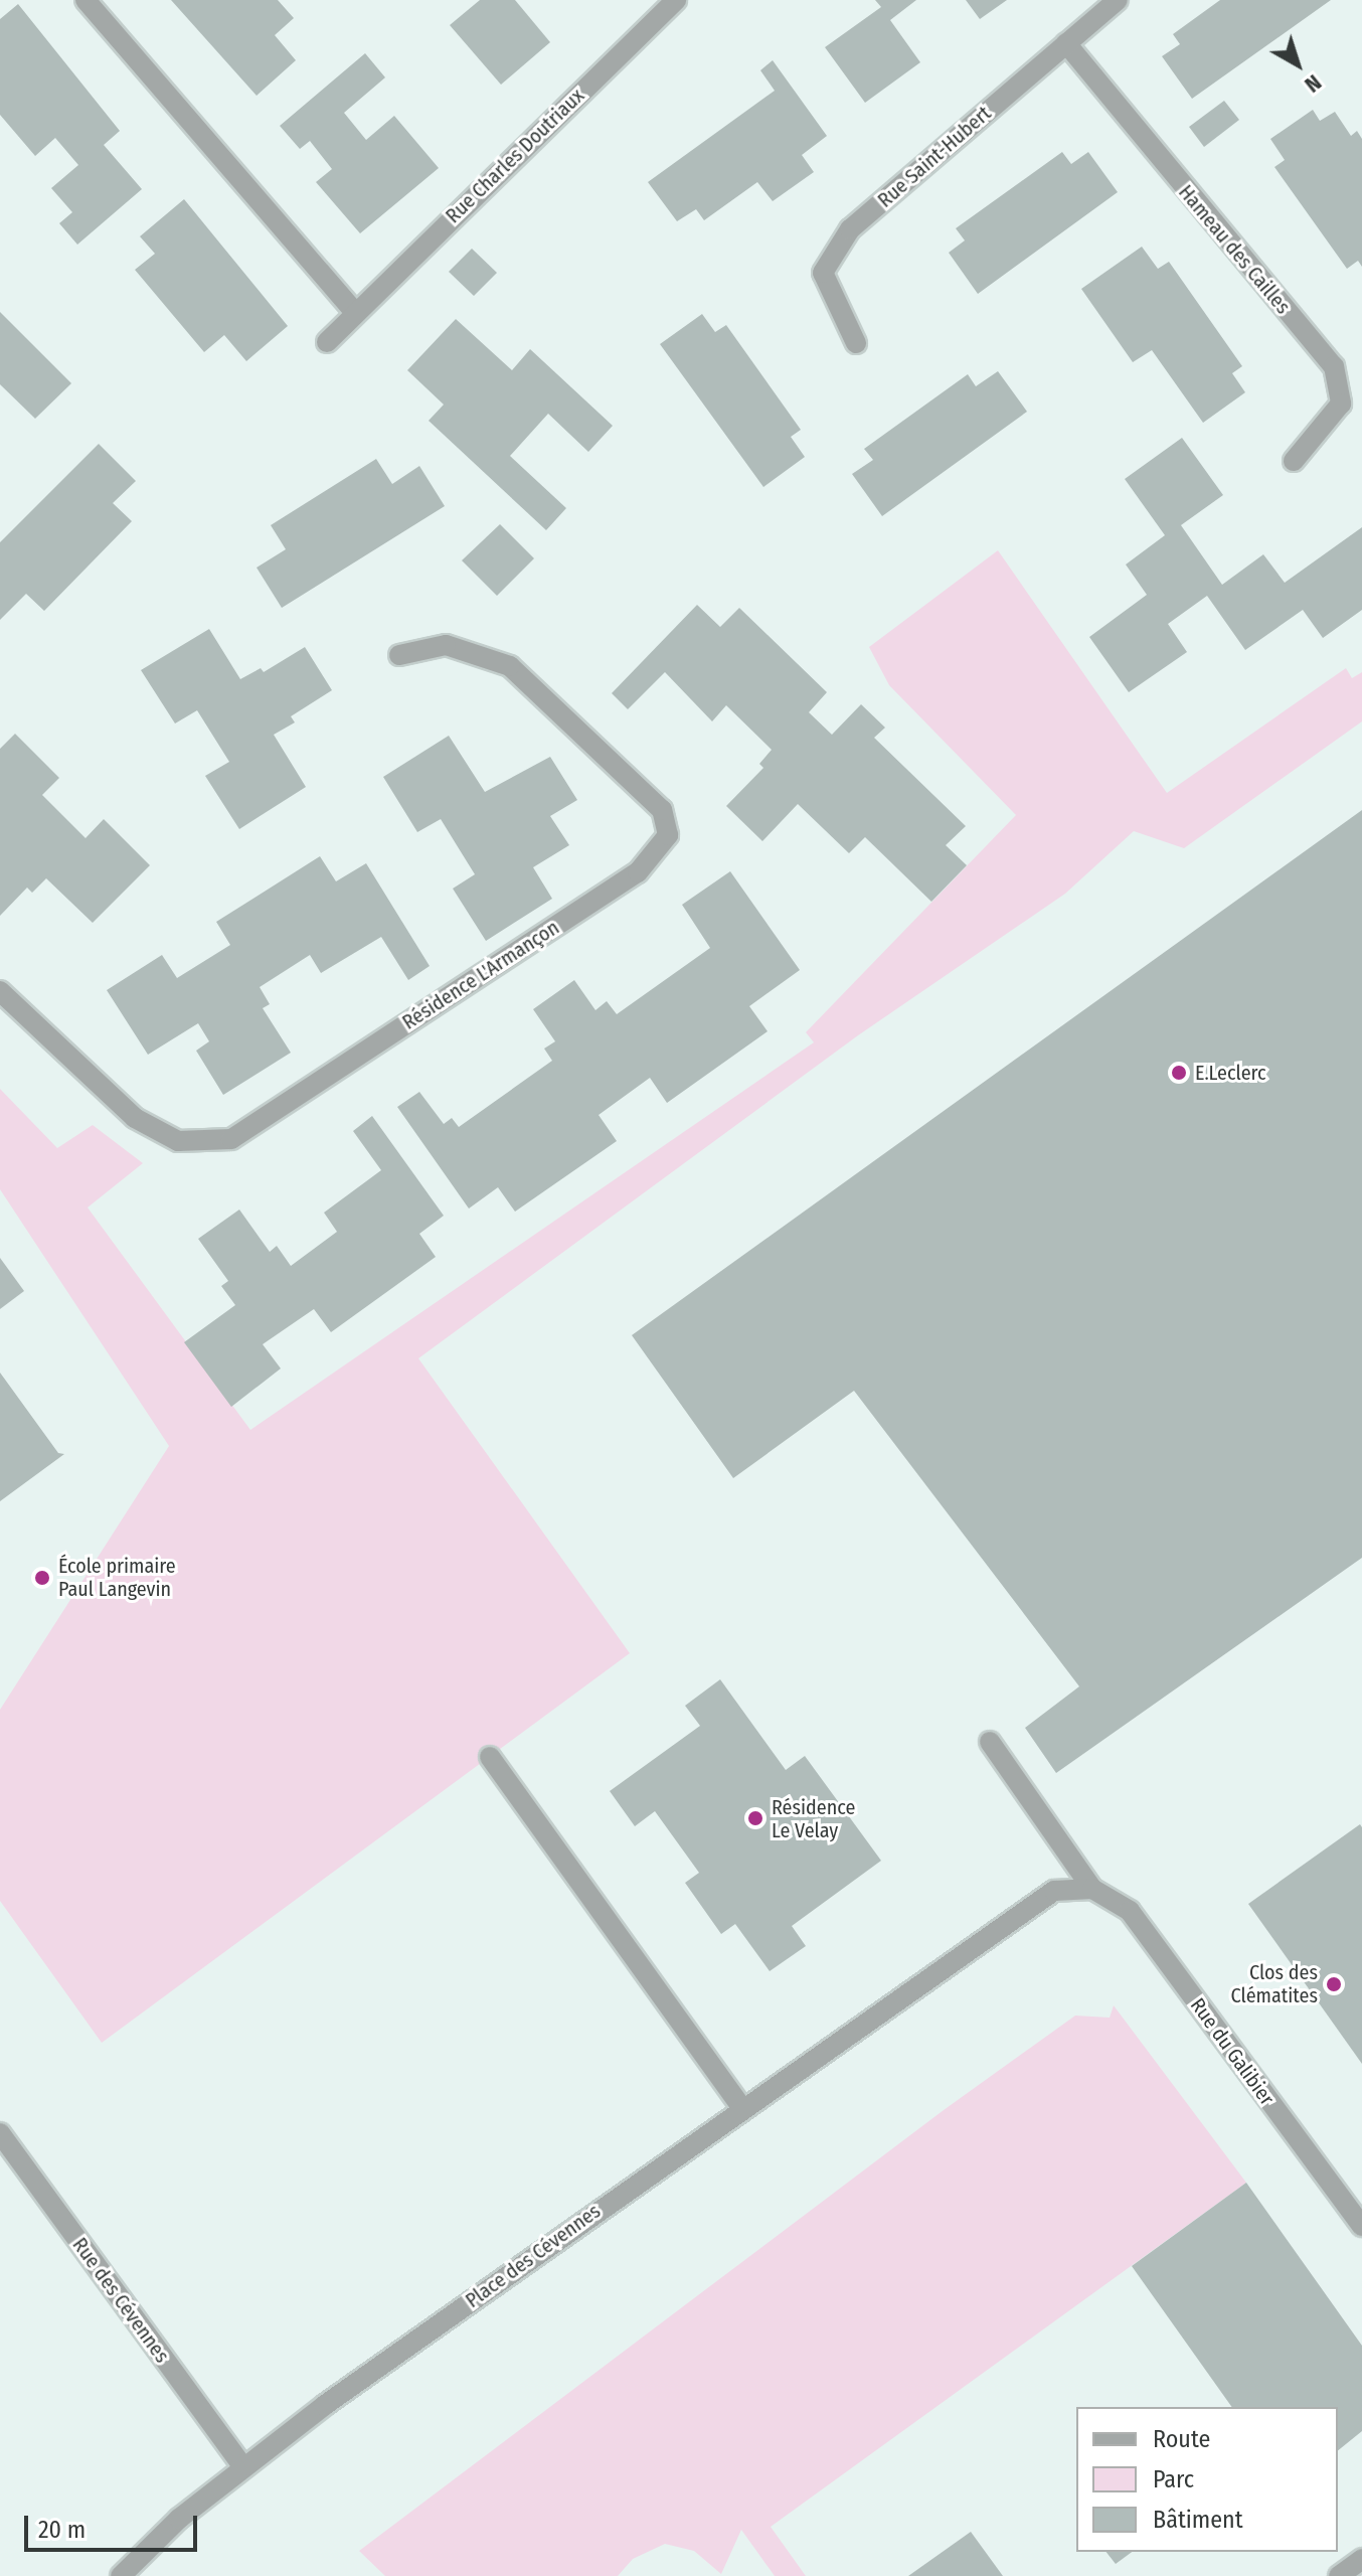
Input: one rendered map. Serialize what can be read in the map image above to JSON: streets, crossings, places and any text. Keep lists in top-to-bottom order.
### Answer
{
  "streets": {
    "street": [
      "Rue Charles Doutriaux",
      "Rue Saint-Hubert",
      "Hameau des Cailles",
      "Résidence L'Armançon",
      "Rue du Galibier",
      "Place des Cévennes",
      "Rue des Cévennes"
    ]
  },
  "crossings": [
    ["Rue Saint-Hubert", "Hameau des Cailles"],
    ["Rue du Galibier", "Place des Cévennes"],
    ["Place des Cévennes", "Rue des Cévennes"]
  ],
  "places": [
    "E.Leclerc",
    "École primaire Paul Langevin",
    "Résidence Le Velay",
    "Clos des Clématites"
  ],
  "legend": ["Route", "Parc", "Bâtiment"],
  "scale_bar": "20 m",
  "north": "bottom right"
}
